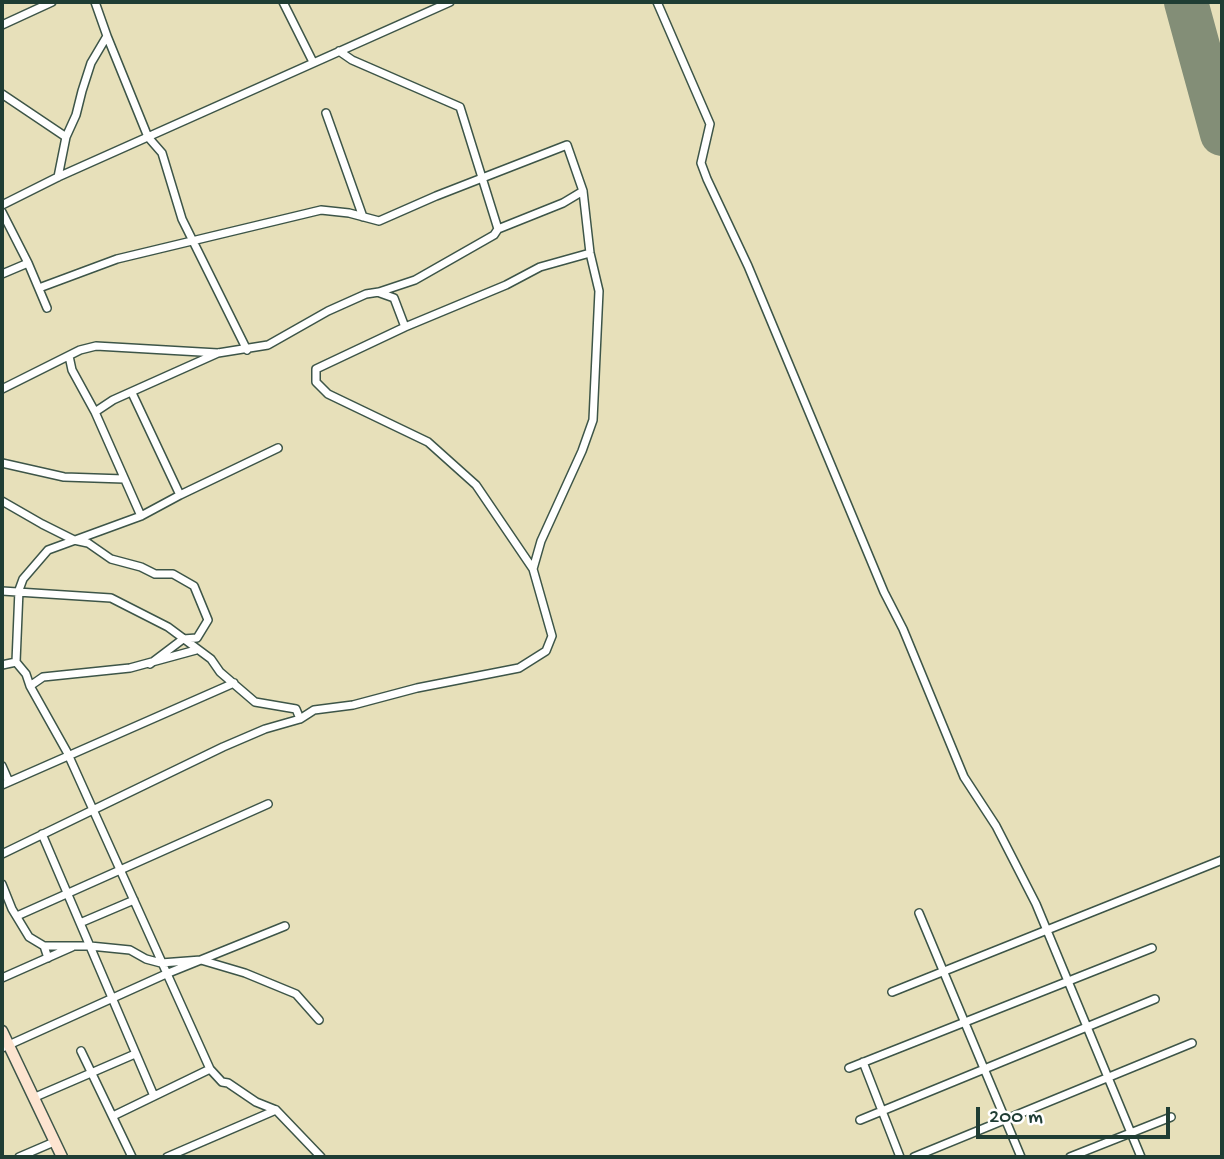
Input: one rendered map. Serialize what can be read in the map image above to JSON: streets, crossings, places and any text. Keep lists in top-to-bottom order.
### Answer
{
  "scale_bar": "200 m"
}
